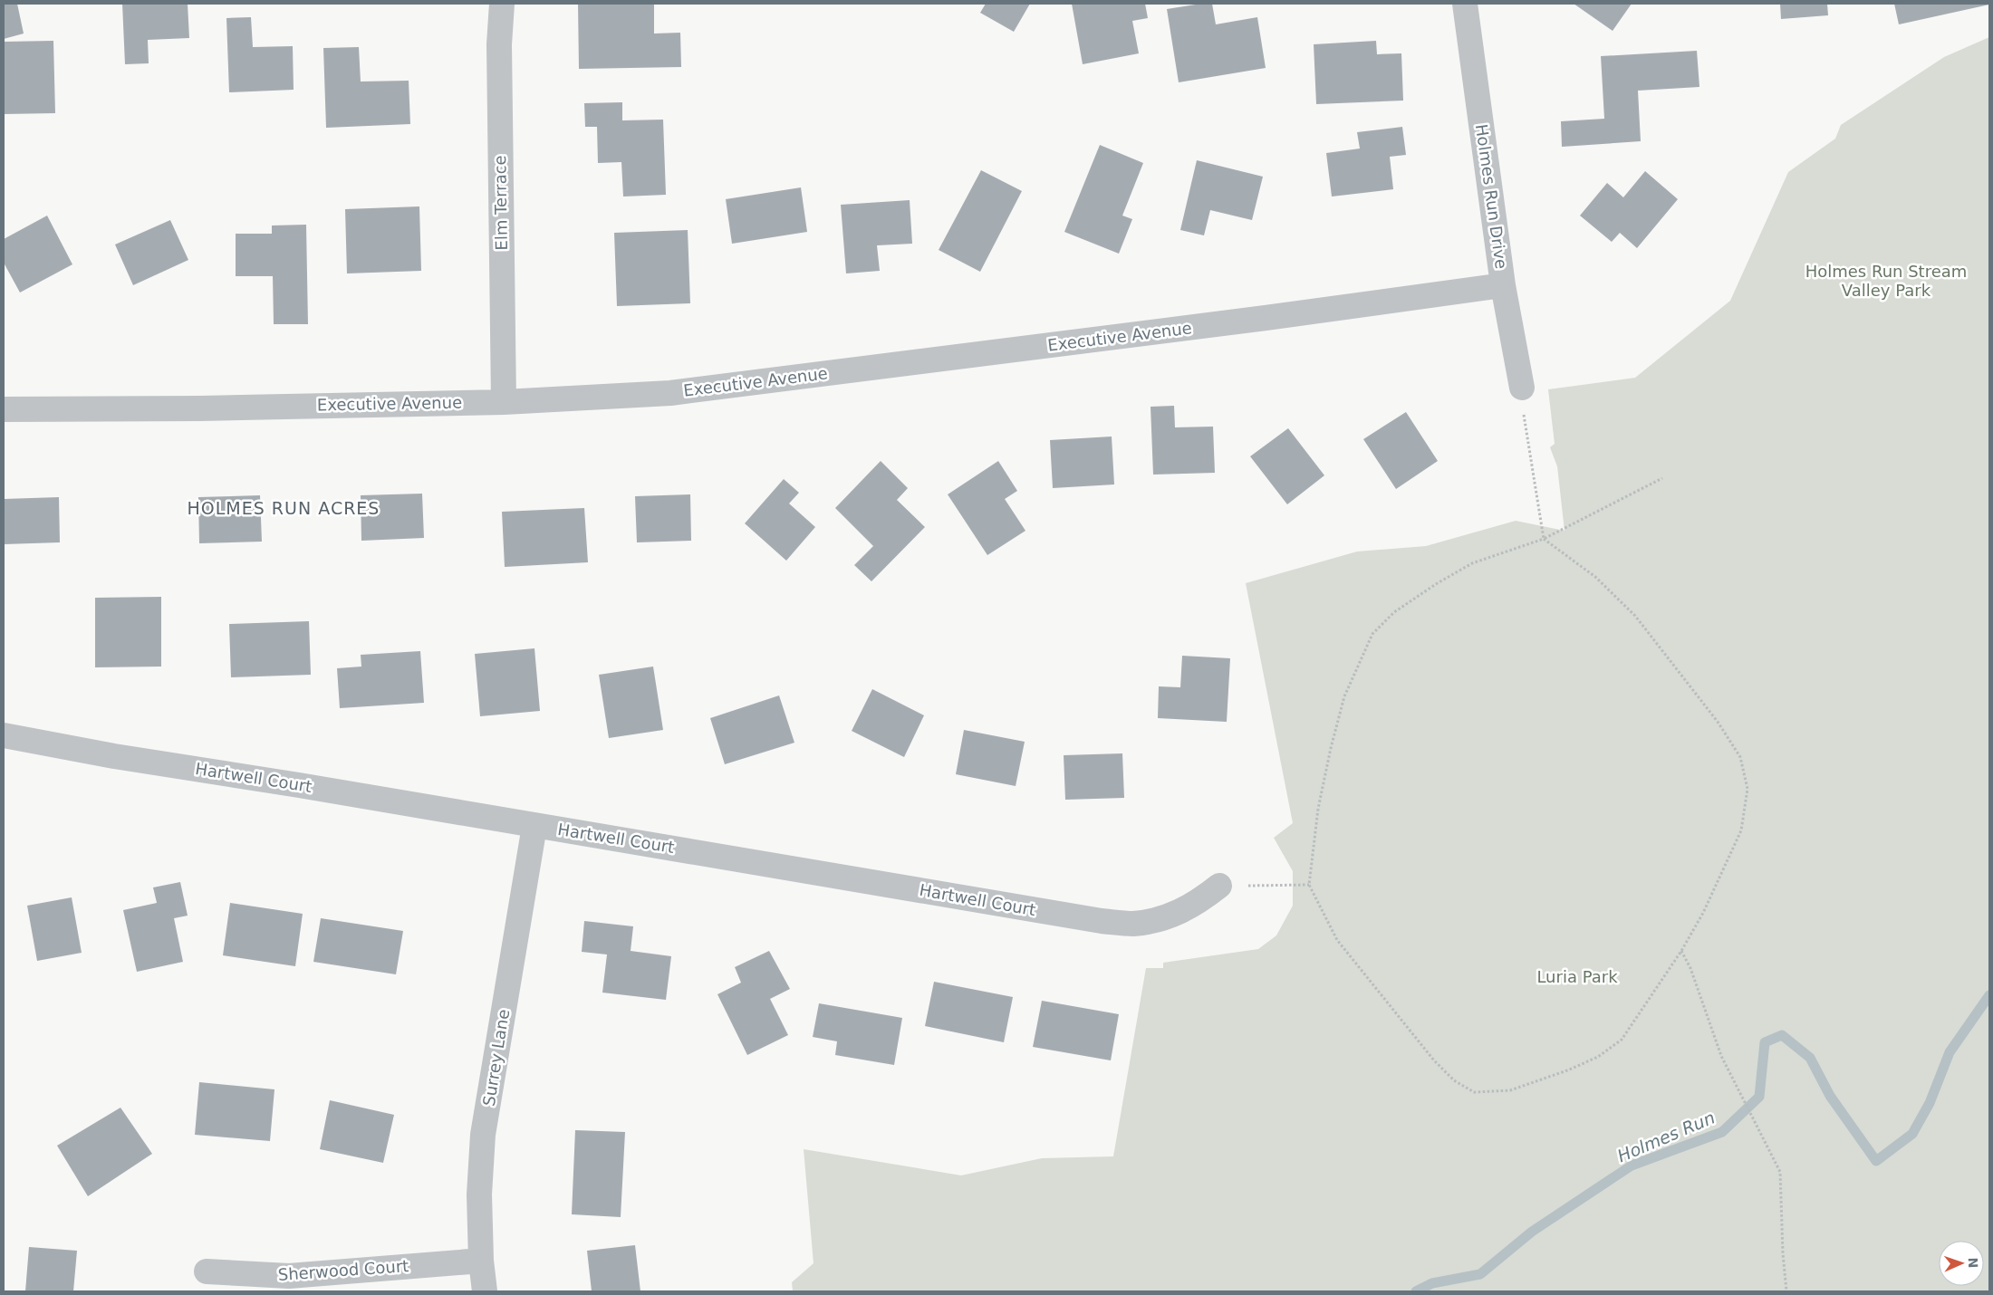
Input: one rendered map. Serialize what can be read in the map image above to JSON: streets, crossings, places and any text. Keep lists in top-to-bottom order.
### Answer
{
  "streets": {
    "street": [
      "Holmes Run Drive",
      "Elm Terrace",
      "Executive Avenue",
      "Hartwell Court",
      "Surrey Lane",
      "Sherwood Court"
    ]
  },
  "crossings": [
    ["Holmes Run Drive", "Executive Avenue"],
    ["Elm Terrace", "Executive Avenue"],
    ["Hartwell Court", "Surrey Lane"],
    ["Surrey Lane", "Sherwood Court"]
  ],
  "districts": ["HOLMES RUN ACRES"],
  "water": ["Holmes Run"],
  "parks": ["Holmes Run Stream Valley Park", "Luria Park"],
  "north": "right"
}
